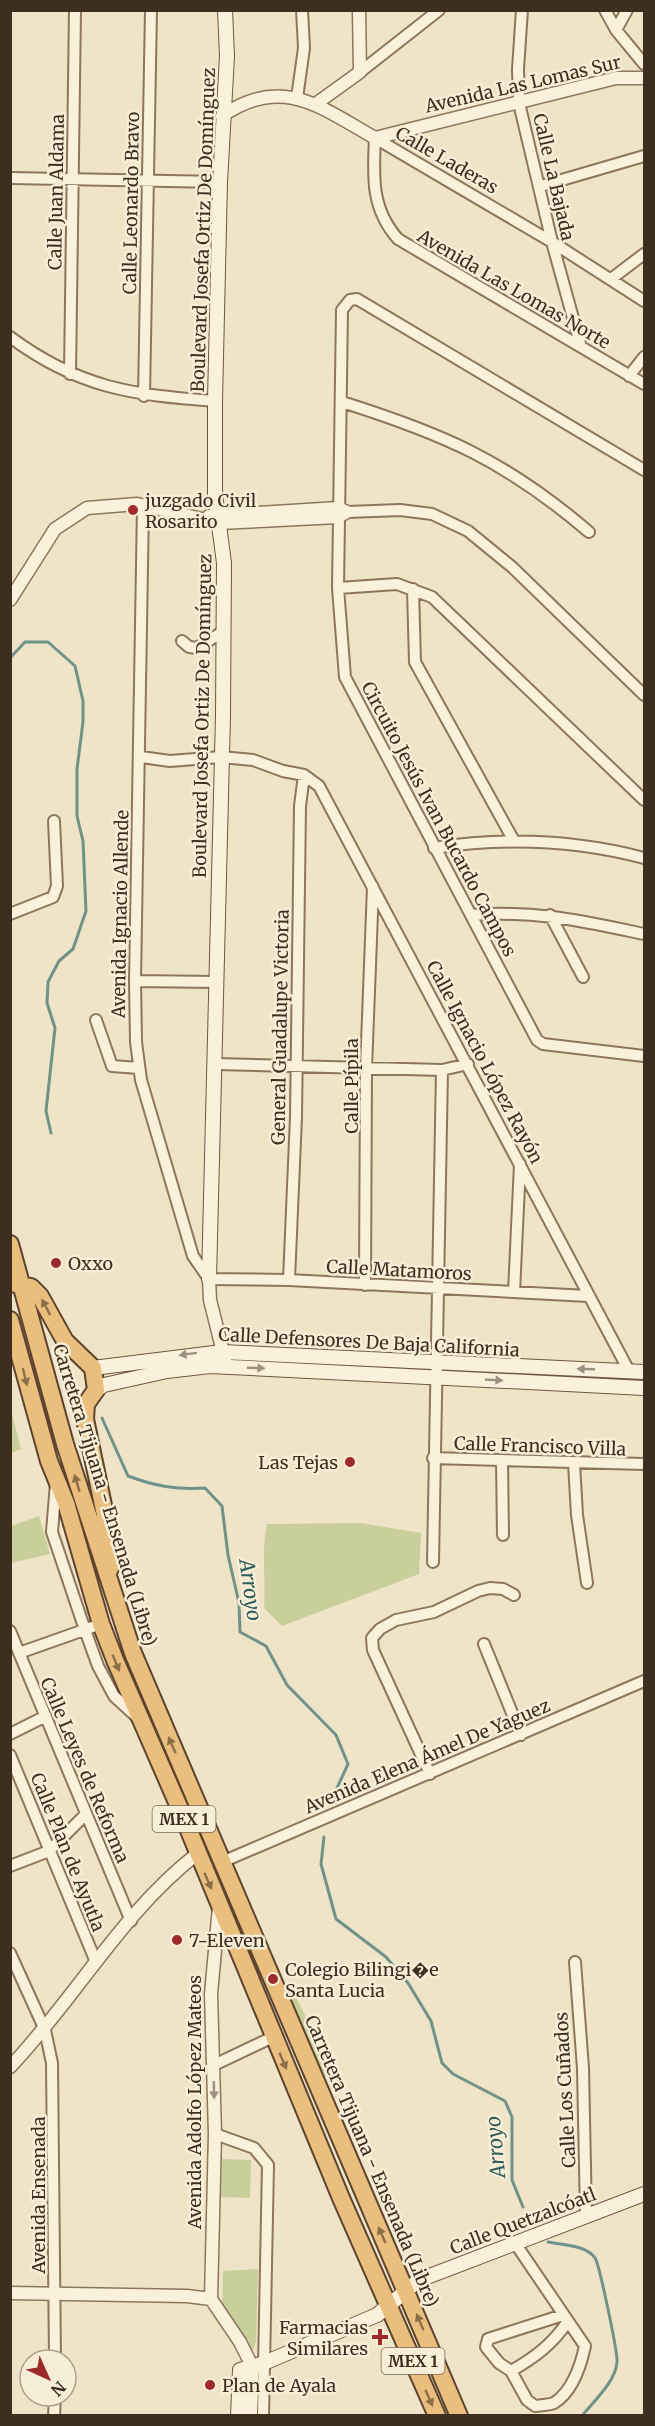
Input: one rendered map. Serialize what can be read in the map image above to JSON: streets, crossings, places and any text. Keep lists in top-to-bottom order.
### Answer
{
  "streets": {
    "highway": ["Carretera Tijuana - Ensenada (Libre)", "MEX 1"],
    "main road": ["Boulevard Josefa Ortiz De Domínguez", "Calle Defensores De Baja California", "Calle Quetzalcóatl"],
    "street": [
      "Avenida Las Lomas Sur",
      "Calle Laderas",
      "Calle La Bajada",
      "Calle Juan Aldama",
      "Calle Leonardo Bravo",
      "Avenida Las Lomas Norte",
      "Circuito Jesús Ivan Bucardo Campos",
      "Avenida Ignacio Allende",
      "General Guadalupe Victoria",
      "Calle Ignacio López Rayón",
      "Calle Pípila",
      "Calle Matamoros",
      "Calle Francisco Villa",
      "Avenida Elena Ámel De Yaguez",
      "Calle Leyes de Reforma",
      "Calle Plan de Ayutla",
      "Calle Los Cuñados",
      "Avenida Adolfo López Mateos",
      "Avenida Ensenada"
    ]
  },
  "crossings": [
    ["Avenida Las Lomas Sur", "Calle Laderas"],
    ["Avenida Las Lomas Sur", "Calle La Bajada"],
    ["Avenida Las Lomas Sur", "Avenida Las Lomas Norte"],
    ["Calle Laderas", "Calle La Bajada"],
    ["Calle Laderas", "Boulevard Josefa Ortiz De Domínguez"],
    ["Calle Laderas", "Avenida Las Lomas Norte"],
    ["Calle La Bajada", "Avenida Las Lomas Norte"],
    ["Boulevard Josefa Ortiz De Domínguez", "Avenida Ignacio Allende"],
    ["Boulevard Josefa Ortiz De Domínguez", "Calle Matamoros"],
    ["Avenida Ignacio Allende", "Calle Matamoros"],
    ["Avenida Ignacio Allende", "Calle Defensores De Baja California"],
    ["General Guadalupe Victoria", "Calle Ignacio López Rayón"],
    ["General Guadalupe Victoria", "Calle Matamoros"],
    ["Calle Ignacio López Rayón", "Calle Pípila"],
    ["Calle Ignacio López Rayón", "Calle Matamoros"],
    ["Calle Ignacio López Rayón", "Calle Defensores De Baja California"],
    ["Calle Pípila", "Calle Matamoros"],
    ["Carretera Tijuana - Ensenada (Libre)", "Avenida Elena Ámel De Yaguez"],
    ["Carretera Tijuana - Ensenada (Libre)", "Calle Quetzalcóatl"],
    ["MEX 1", "Avenida Adolfo López Mateos"],
    ["MEX 1", "Calle Quetzalcóatl"],
    ["Calle Los Cuñados", "Calle Quetzalcóatl"]
  ],
  "water": ["Arroyo"],
  "places": {
    "other": [
      "juzgado Civil Rosarito",
      "Oxxo",
      "Las Tejas",
      "7-Eleven",
      "Colegio Bilingi�e Santa Lucia",
      "Plan de Ayala"
    ],
    "health": ["Farmacias Similares"]
  },
  "north": "bottom right"
}
